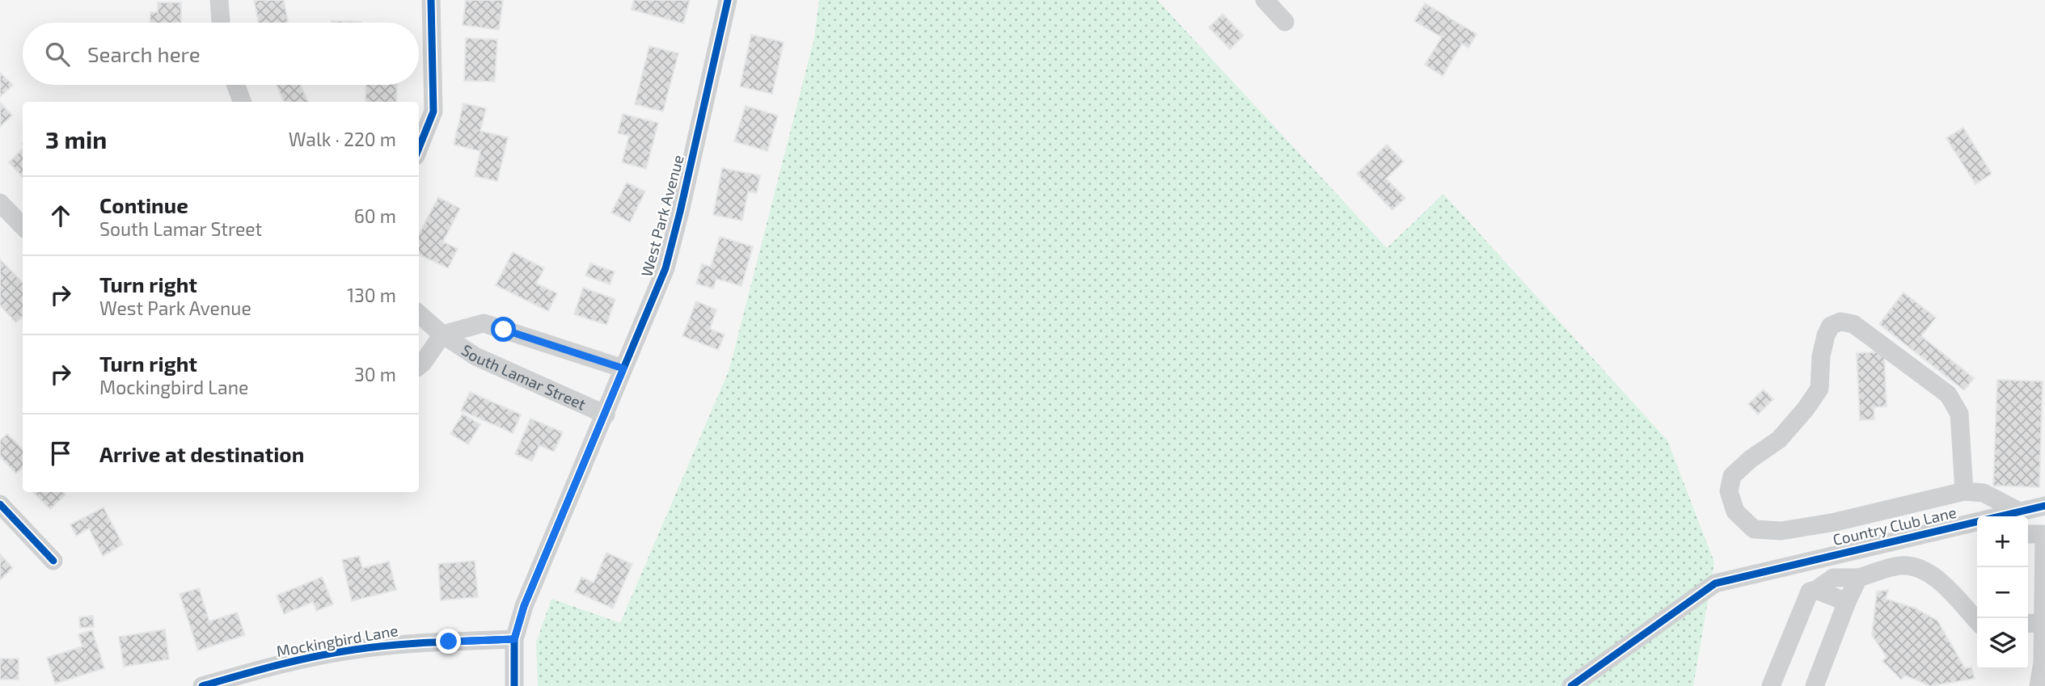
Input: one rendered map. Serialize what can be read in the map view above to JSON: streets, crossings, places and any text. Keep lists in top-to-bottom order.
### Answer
{
  "streets": {
    "street": [
      "West Park Avenue",
      "South Lamar Street",
      "Country Club Lane",
      "Mockingbird Lane"
    ]
  },
  "crossings": [
    ["West Park Avenue", "South Lamar Street"],
    ["West Park Avenue", "Mockingbird Lane"]
  ],
  "page": {
    "search": "Search here",
    "heading": ["3 min", "Walk · 220 m"],
    "list": [
      ["Continue", "South Lamar Street", "60 m"],
      ["Turn right", "West Park Avenue", "130 m"],
      ["Turn right", "Mockingbird Lane", "30 m"],
      "Arrive at destination"
    ],
    "map_buttons": ["+", "−"]
  }
}
